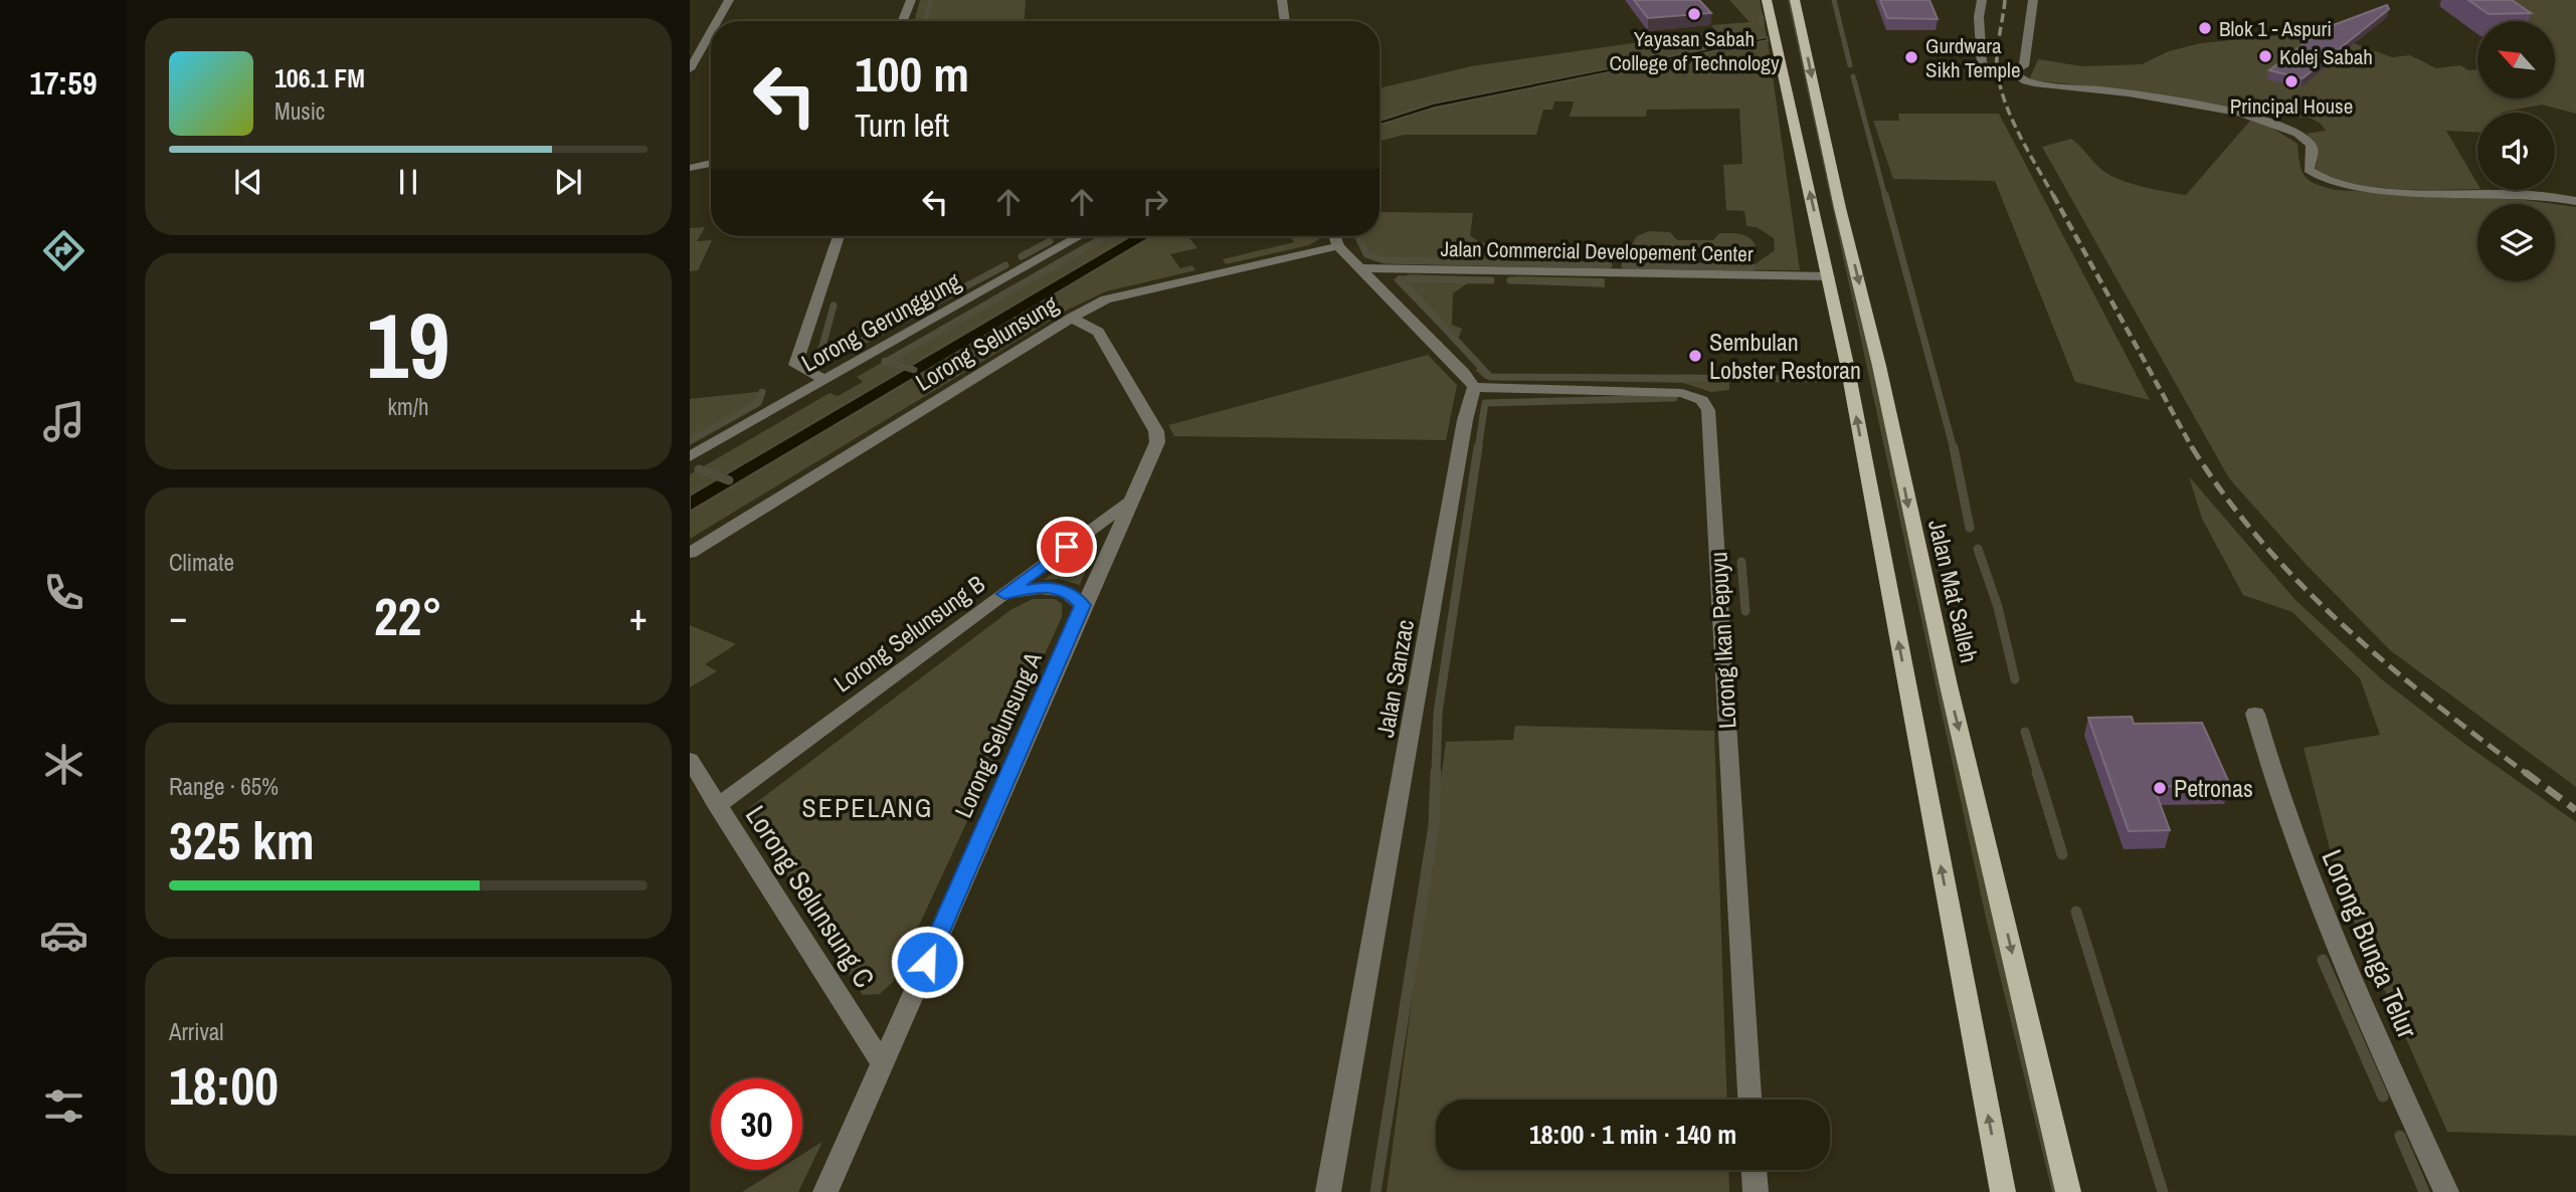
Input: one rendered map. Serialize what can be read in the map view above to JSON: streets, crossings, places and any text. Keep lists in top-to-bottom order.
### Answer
{
  "streets": {
    "main road": ["Jalan Mat Salleh"],
    "street": [
      "Jalan Commercial Developement Center",
      "Lorong Gerunggung",
      "Lorong Selunsung",
      "Lorong Selunsung B",
      "Lorong Ikan Pepuyu",
      "Jalan Sanzac",
      "Lorong Selunsung A",
      "Lorong Selunsung C",
      "Lorong Bunga Telur"
    ]
  },
  "crossings": [
    ["Lorong Selunsung", "Lorong Selunsung A"],
    ["Lorong Selunsung B", "Lorong Selunsung A"],
    ["Lorong Selunsung B", "Lorong Selunsung C"],
    ["Lorong Ikan Pepuyu", "Jalan Sanzac"],
    ["Lorong Selunsung A", "Lorong Selunsung C"]
  ],
  "districts": ["SEPELANG"],
  "places": [
    "Yayasan Sabah College of Technology",
    "Blok 1 - Aspuri",
    "Kolej Sabah",
    "Gurdwara Sikh Temple",
    "Principal House",
    "Sembulan Lobster Restoran",
    "Petronas"
  ],
  "north": "top left",
  "page": {
    "tabs": "17:59",
    "turn": ["100 m", "Turn left"],
    "song": ["106.1 FM", "Music"],
    "tile": [
      ["19", "km/h"],
      "Climate",
      ["Range · 65%", "325 km"],
      ["Arrival", "18:00"]
    ],
    "heat": ["−", "22°", "+"],
    "limit": "30",
    "trip": "18:00 · 1 min · 140 m"
  }
}
